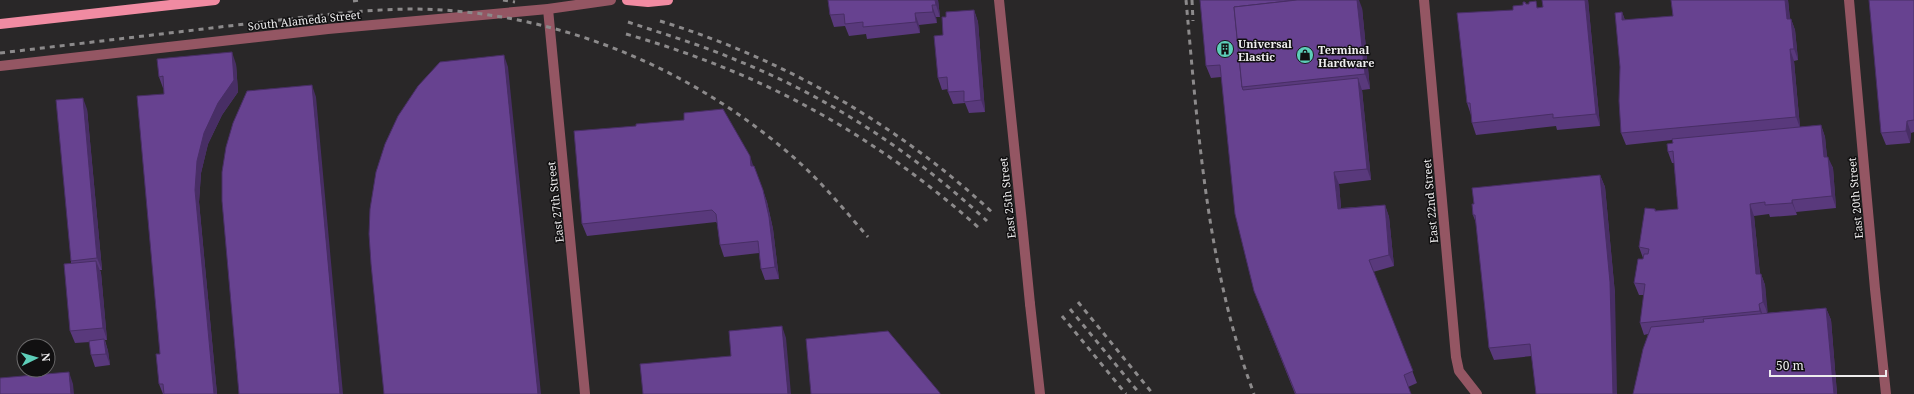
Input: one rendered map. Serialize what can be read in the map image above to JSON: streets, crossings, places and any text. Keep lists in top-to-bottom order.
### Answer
{
  "streets": {
    "street": [
      "South Alameda Street",
      "East 25th Street",
      "East 20th Street",
      "East 22nd Street",
      "East 27th Street"
    ]
  },
  "crossings": [
    ["South Alameda Street", "East 27th Street"]
  ],
  "places": {
    "building": ["Universal Elastic"],
    "shop": ["Terminal Hardware"]
  },
  "scale_bar": "50 m",
  "north": "right"
}
